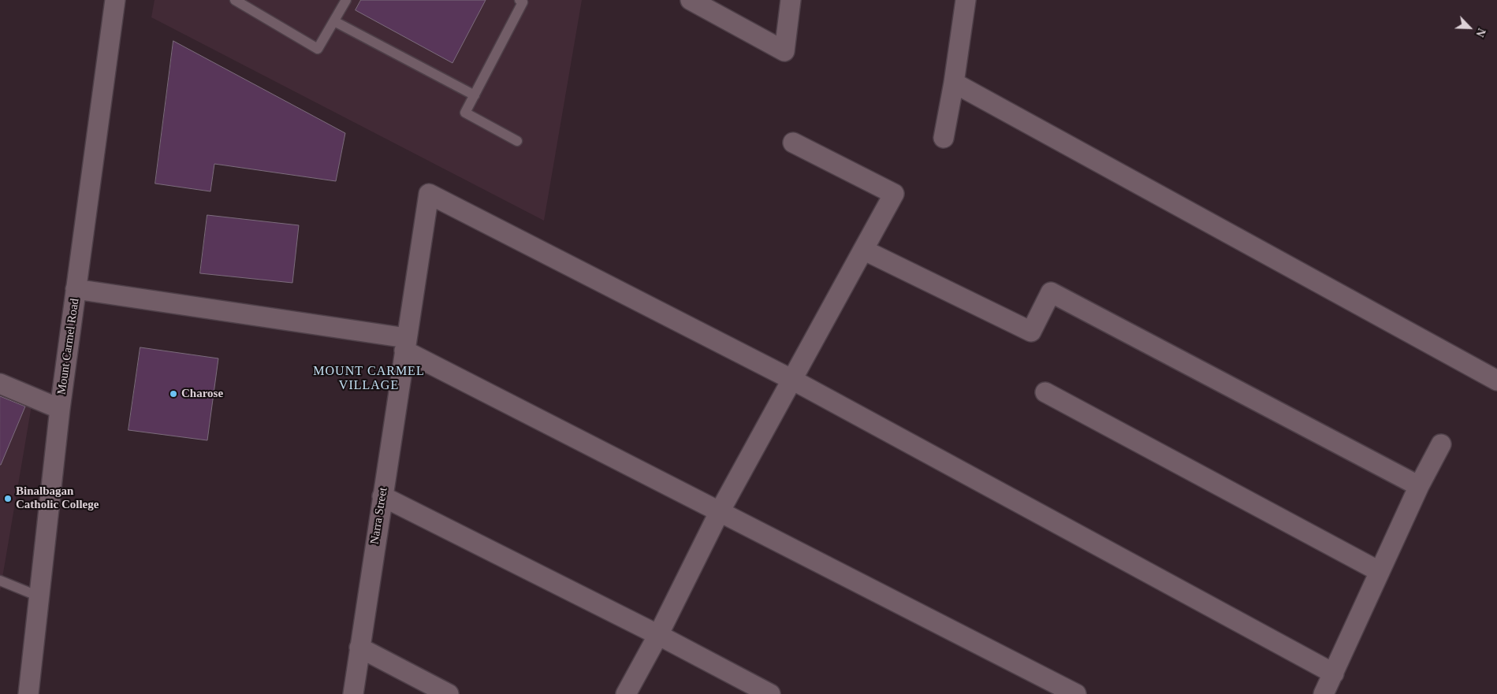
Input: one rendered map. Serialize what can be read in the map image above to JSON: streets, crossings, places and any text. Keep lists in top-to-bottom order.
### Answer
{
  "streets": {
    "street": ["Mount Carmel Road", "Narra Street"]
  },
  "districts": ["MOUNT CARMEL VILLAGE"],
  "places": ["Charose", "Binalbagan Catholic College"],
  "north": "bottom right"
}
